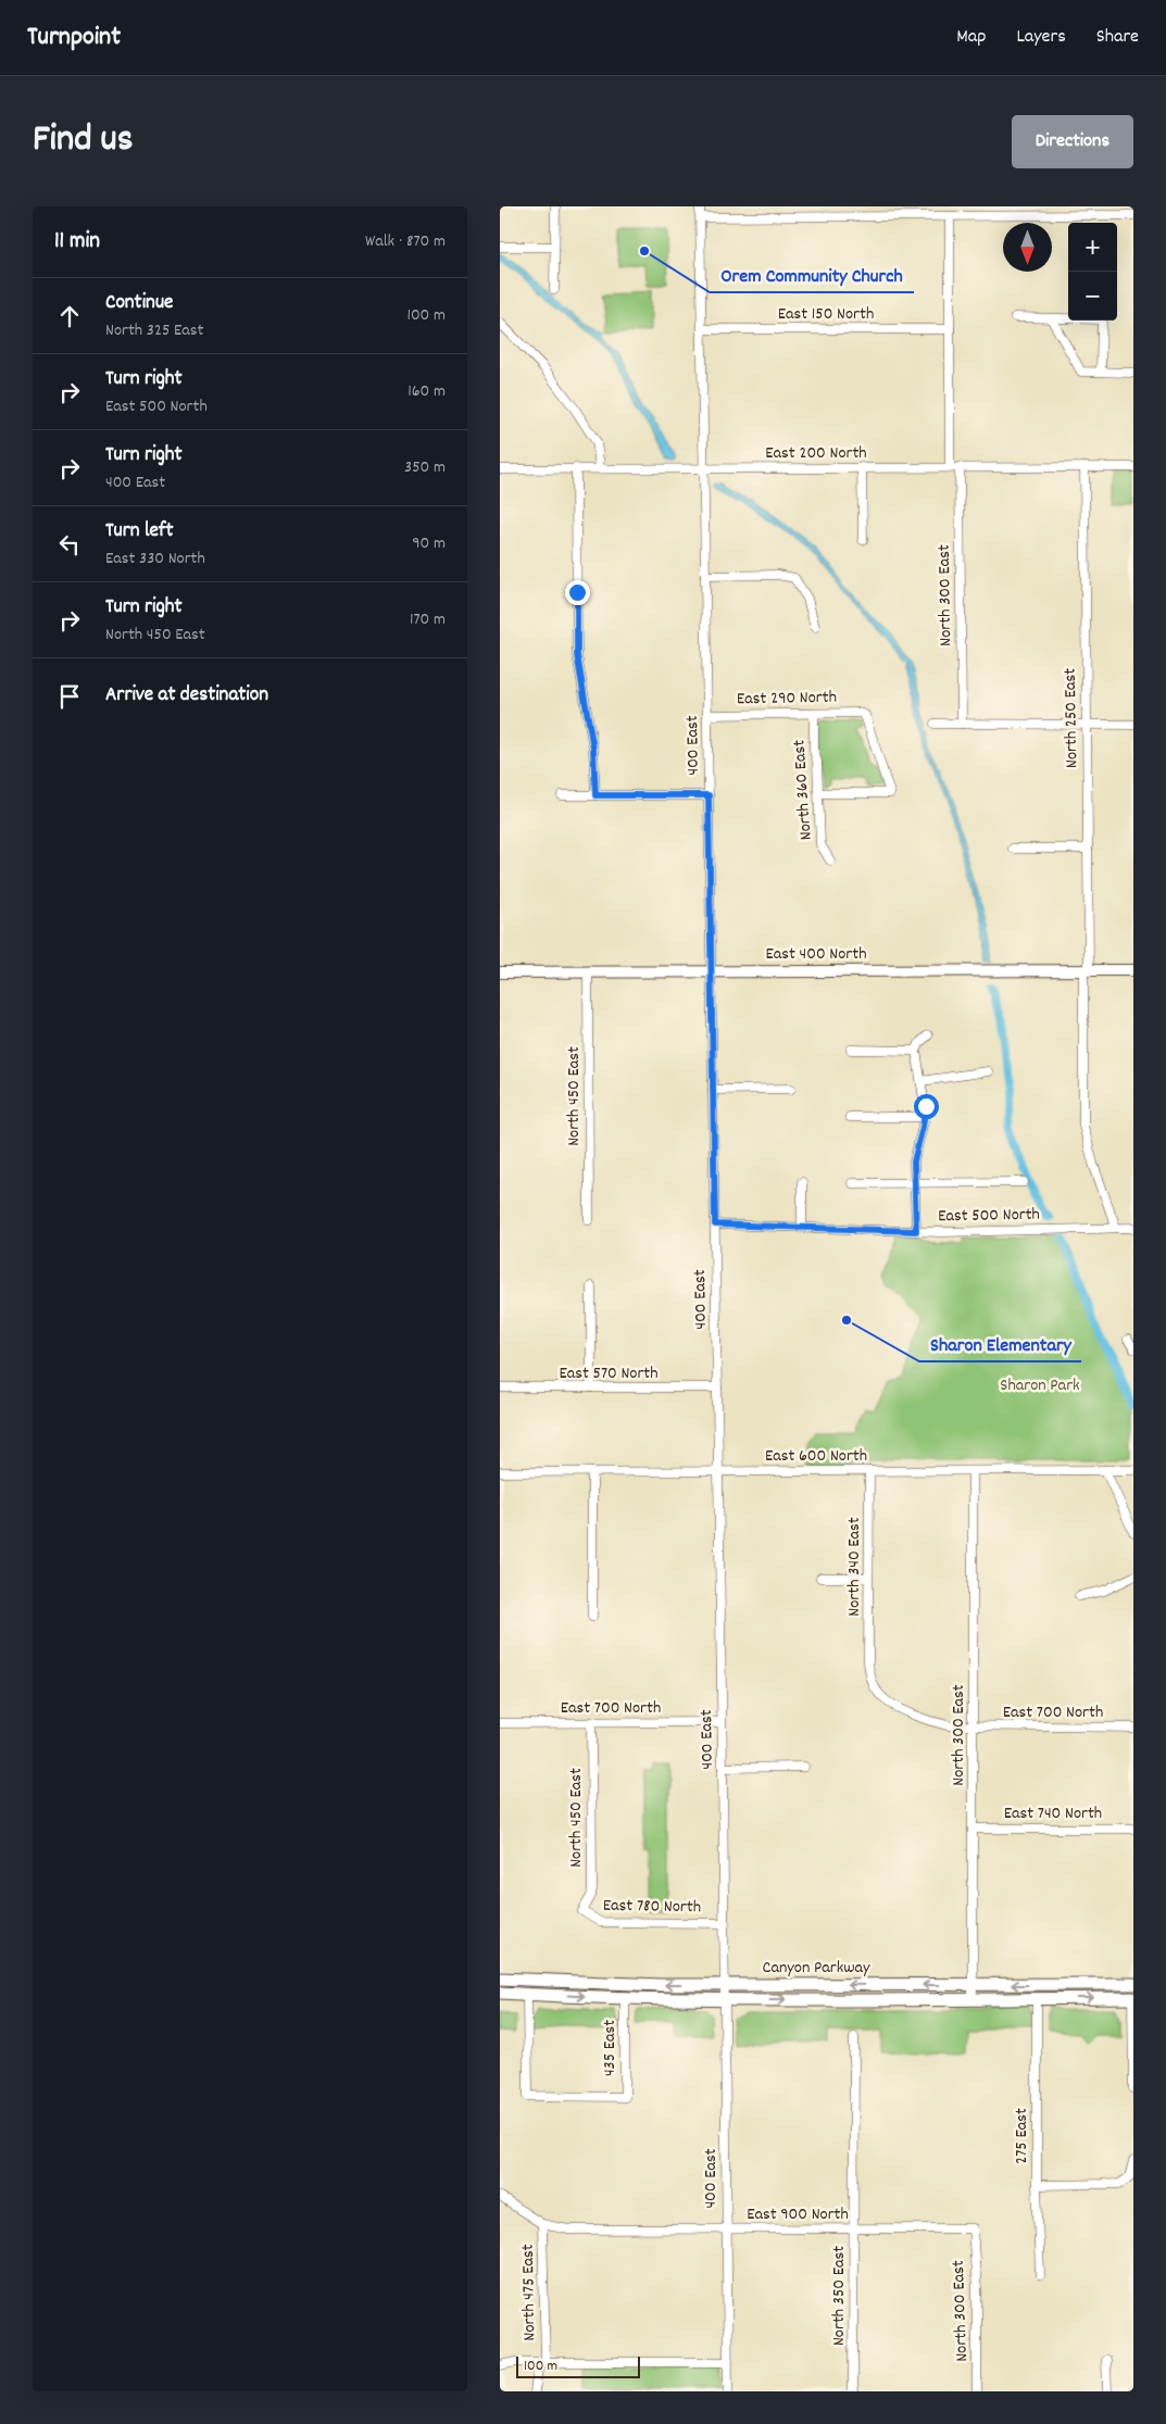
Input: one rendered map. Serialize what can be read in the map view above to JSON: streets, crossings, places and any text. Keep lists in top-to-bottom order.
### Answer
{
  "streets": {
    "highway": ["Canyon Parkway"],
    "main road": ["East 400 North"],
    "street": [
      "East 150 North",
      "East 200 North",
      "North 300 East",
      "East 290 North",
      "North 250 East",
      "400 East",
      "North 360 East",
      "North 450 East",
      "East 500 North",
      "East 570 North",
      "East 600 North",
      "North 340 East",
      "East 700 North",
      "East 740 North",
      "East 780 North",
      "435 East",
      "275 East",
      "East 900 North",
      "North 475 East",
      "North 350 East"
    ]
  },
  "crossings": [
    ["East 150 North", "400 East"],
    ["East 200 North", "North 300 East"],
    ["East 200 North", "North 250 East"],
    ["East 200 North", "400 East"],
    ["North 300 East", "East 600 North"],
    ["North 300 East", "North 340 East"],
    ["North 300 East", "East 700 North"],
    ["North 300 East", "East 740 North"],
    ["North 300 East", "Canyon Parkway"],
    ["North 300 East", "East 900 North"],
    ["East 290 North", "400 East"],
    ["East 290 North", "North 360 East"],
    ["North 250 East", "East 400 North"],
    ["North 250 East", "East 500 North"],
    ["400 East", "East 400 North"],
    ["400 East", "East 500 North"],
    ["400 East", "East 570 North"],
    ["400 East", "East 600 North"],
    ["400 East", "East 700 North"],
    ["400 East", "East 780 North"],
    ["400 East", "Canyon Parkway"],
    ["400 East", "East 900 North"],
    ["East 400 North", "North 450 East"],
    ["North 450 East", "East 700 North"],
    ["North 450 East", "East 780 North"],
    ["East 600 North", "North 340 East"],
    ["North 340 East", "East 700 North"],
    ["Canyon Parkway", "435 East"],
    ["Canyon Parkway", "275 East"],
    ["East 900 North", "North 475 East"],
    ["East 900 North", "North 350 East"]
  ],
  "parks": ["Sharon Park"],
  "places": ["Orem Community Church", "Sharon Elementary"],
  "scale_bar": "100 m",
  "north": "bottom",
  "page": {
    "header": "Turnpoint",
    "nav": ["Map", "Layers", "Share"],
    "title": "Find us",
    "buttons": "Directions",
    "heading": ["11 min", "Walk · 870 m"],
    "map_buttons": ["+", "−"],
    "list": [
      ["Continue", "North 325 East", "100 m"],
      ["Turn right", "East 500 North", "160 m"],
      ["Turn right", "400 East", "350 m"],
      ["Turn left", "East 330 North", "90 m"],
      ["Turn right", "North 450 East", "170 m"],
      "Arrive at destination"
    ],
    "scale": "100 m"
  }
}
